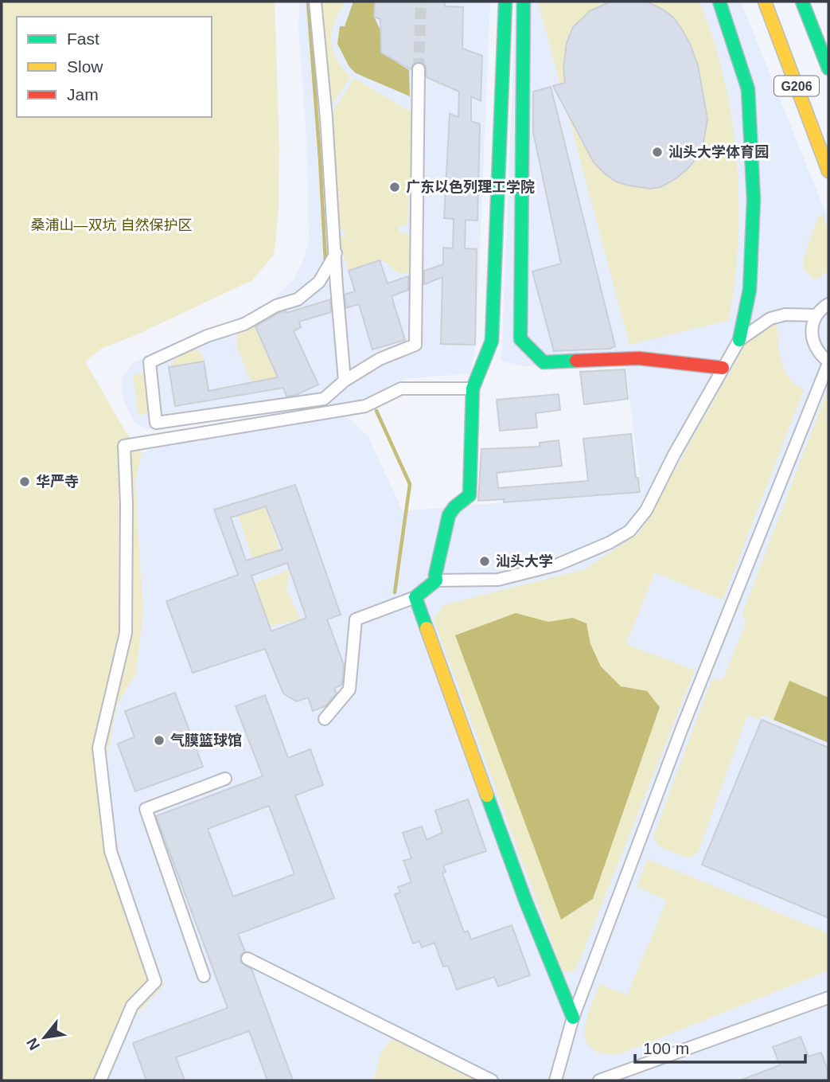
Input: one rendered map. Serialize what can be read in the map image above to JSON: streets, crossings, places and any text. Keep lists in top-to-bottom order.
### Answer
{
  "streets": {
    "main road": ["G206"]
  },
  "parks": ["桑浦山—双坑 自然保护区"],
  "places": [
    "汕头大学体育园",
    "广东以色列理工学院",
    "华严寺",
    "汕头大学",
    "气膜篮球馆"
  ],
  "legend": ["Fast", "Slow", "Jam"],
  "scale_bar": "100 m",
  "north": "bottom left"
}
